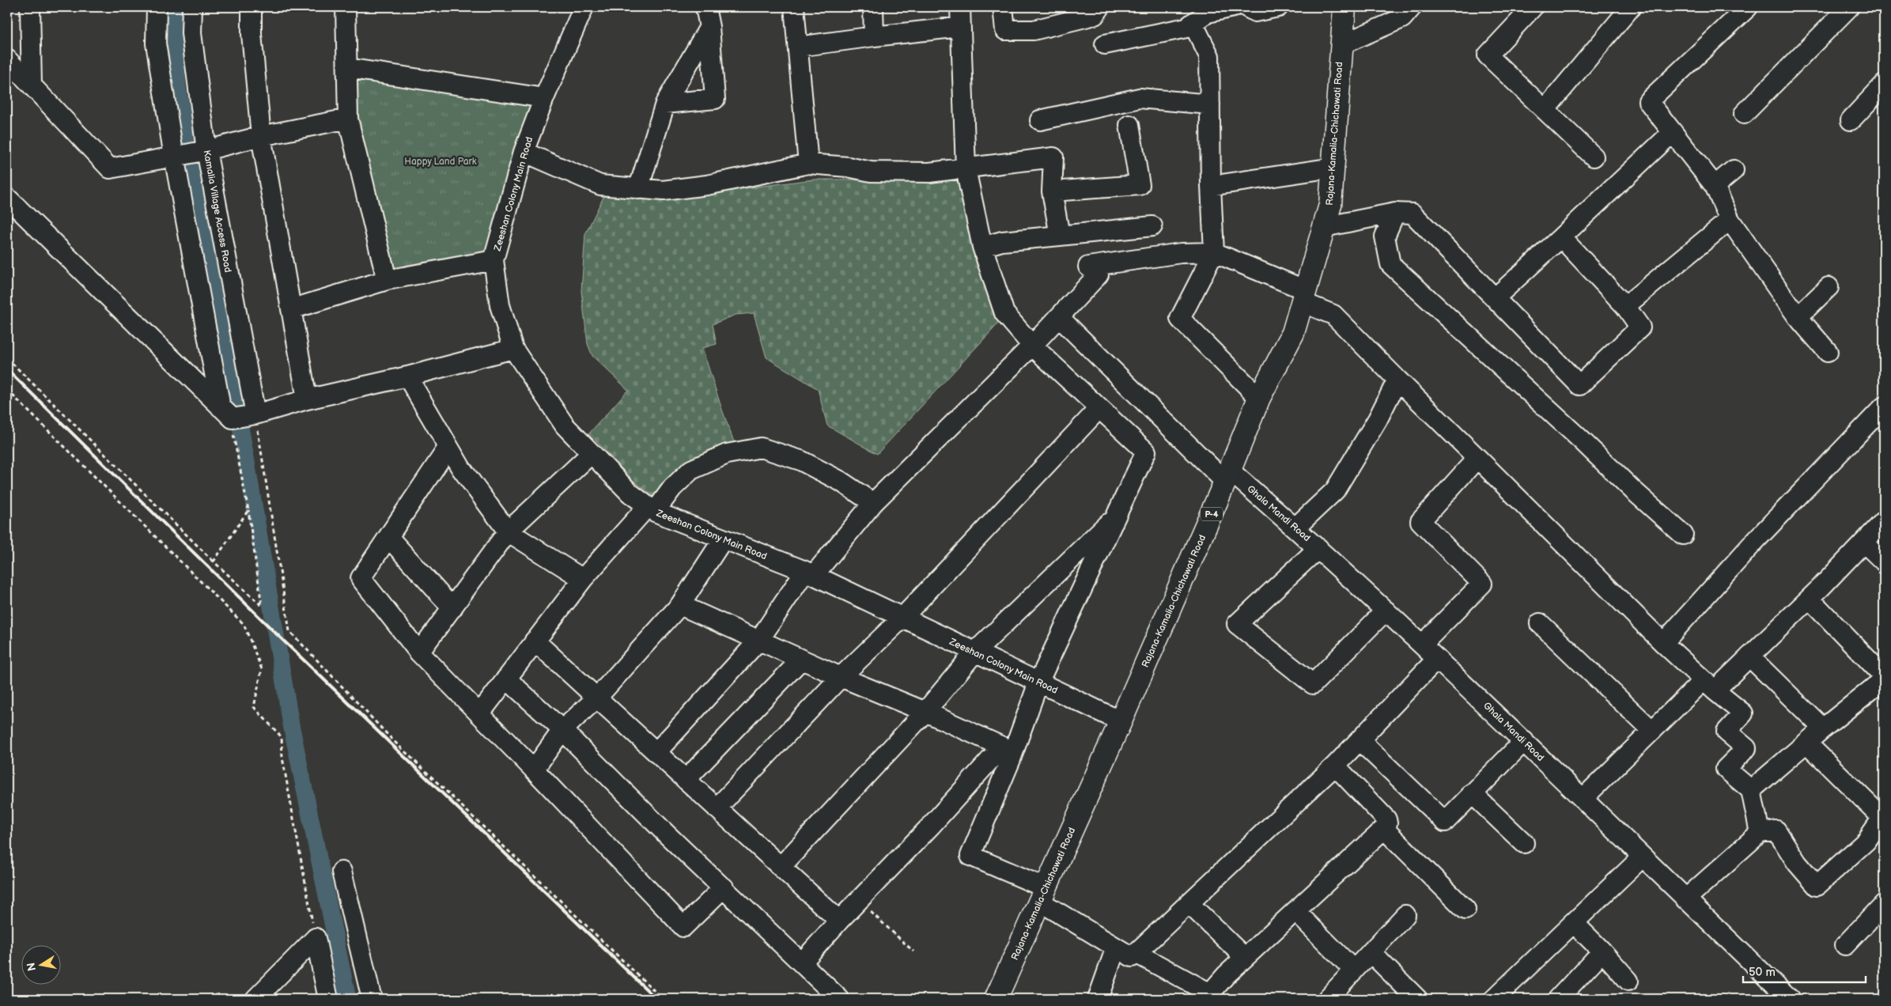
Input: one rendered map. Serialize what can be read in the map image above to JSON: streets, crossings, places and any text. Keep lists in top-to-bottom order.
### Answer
{
  "streets": {
    "main road": ["Rajana-Kamalia-Chichawati Road", "P-4"],
    "street": ["Zeeshan Colony Main Road", "Kamalia Village Access Road", "Ghala Mandi Road"]
  },
  "crossings": [
    ["Rajana-Kamalia-Chichawati Road", "Zeeshan Colony Main Road"],
    ["Rajana-Kamalia-Chichawati Road", "Ghala Mandi Road"]
  ],
  "parks": ["Happy Land Park"],
  "scale_bar": "50 m",
  "north": "left"
}
